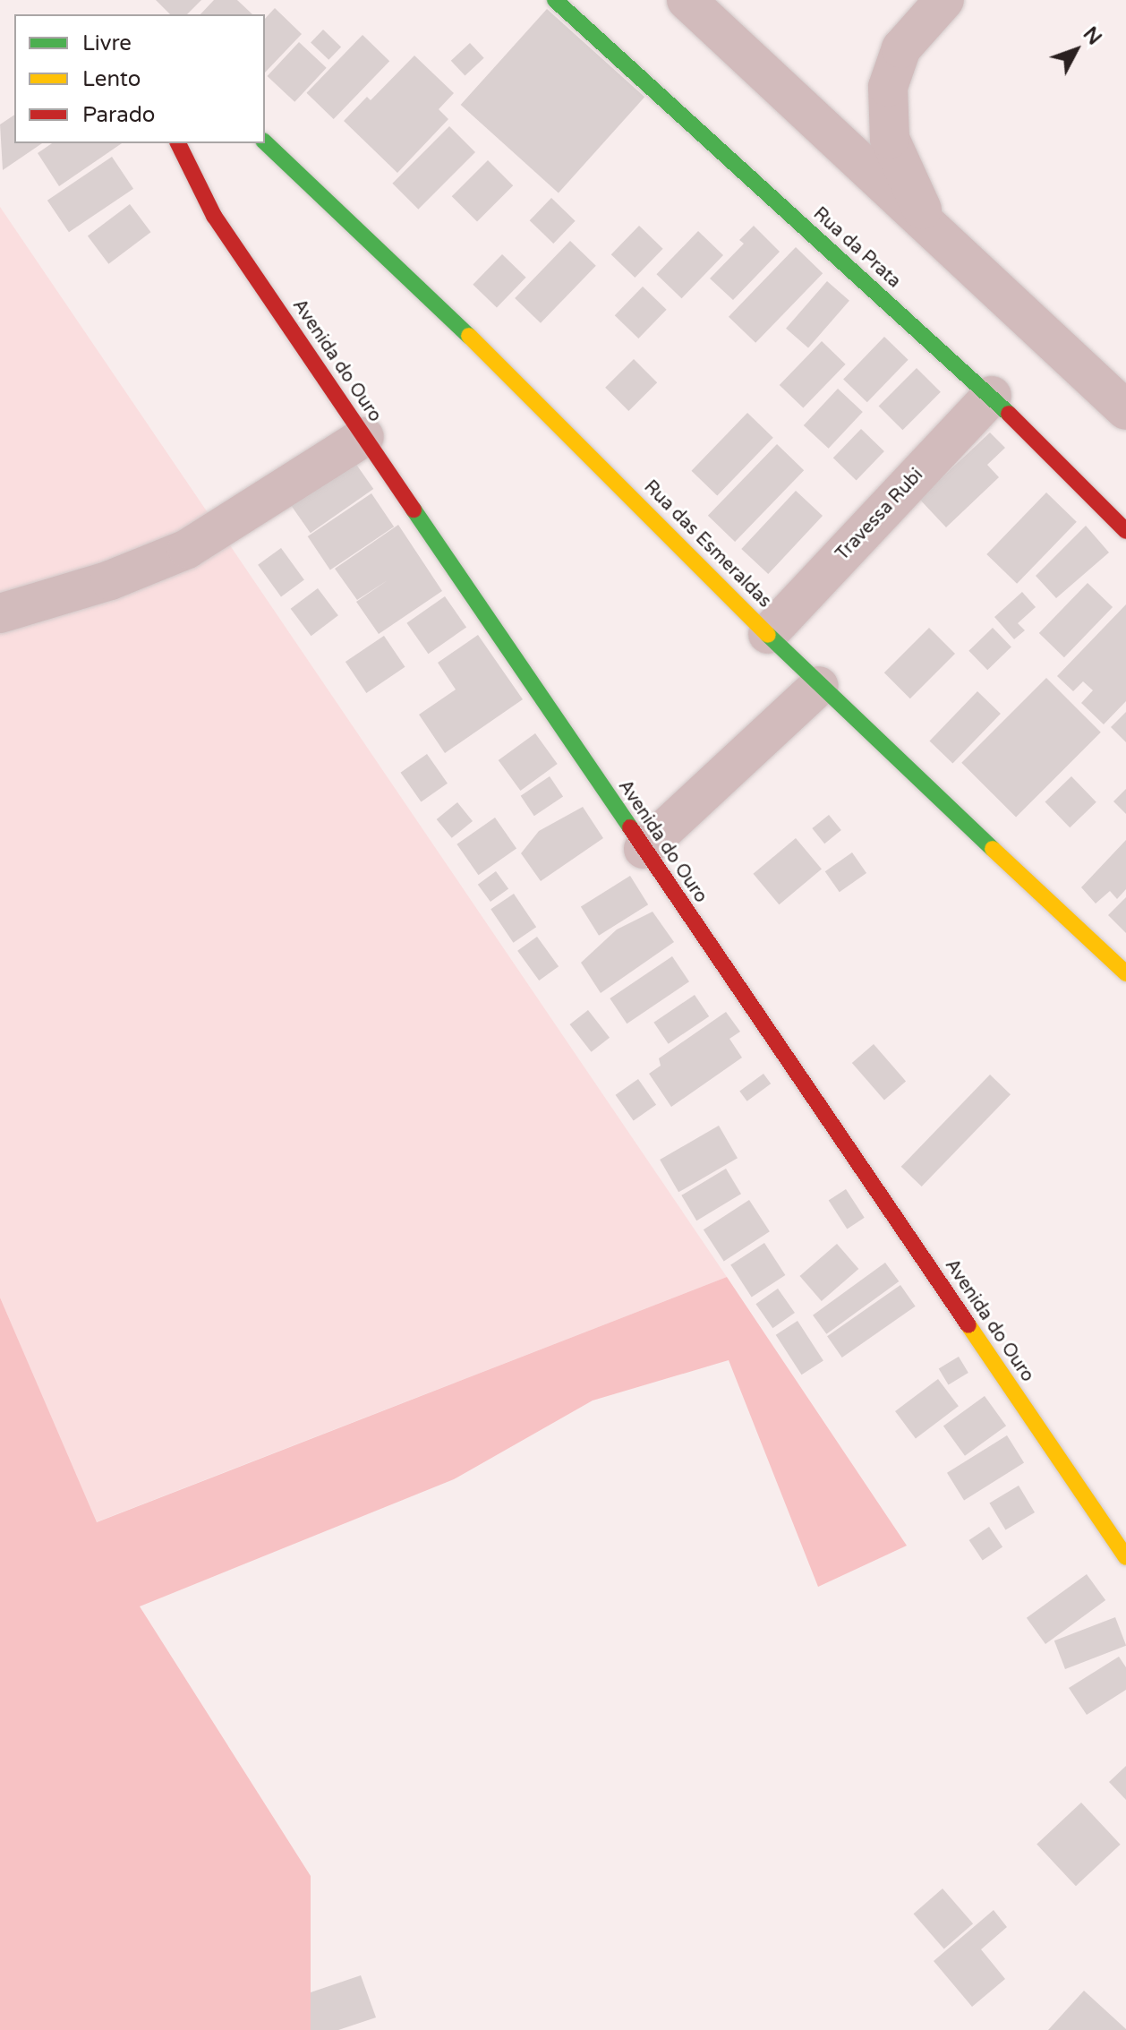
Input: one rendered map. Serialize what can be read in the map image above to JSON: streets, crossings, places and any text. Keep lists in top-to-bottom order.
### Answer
{
  "streets": {
    "street": [
      "Rua da Prata",
      "Avenida do Ouro",
      "Travessa Rubi",
      "Rua das Esmeraldas"
    ]
  },
  "crossings": [
    ["Rua da Prata", "Travessa Rubi"],
    ["Travessa Rubi", "Rua das Esmeraldas"]
  ],
  "legend": ["Livre", "Lento", "Parado"],
  "north": "top right"
}
